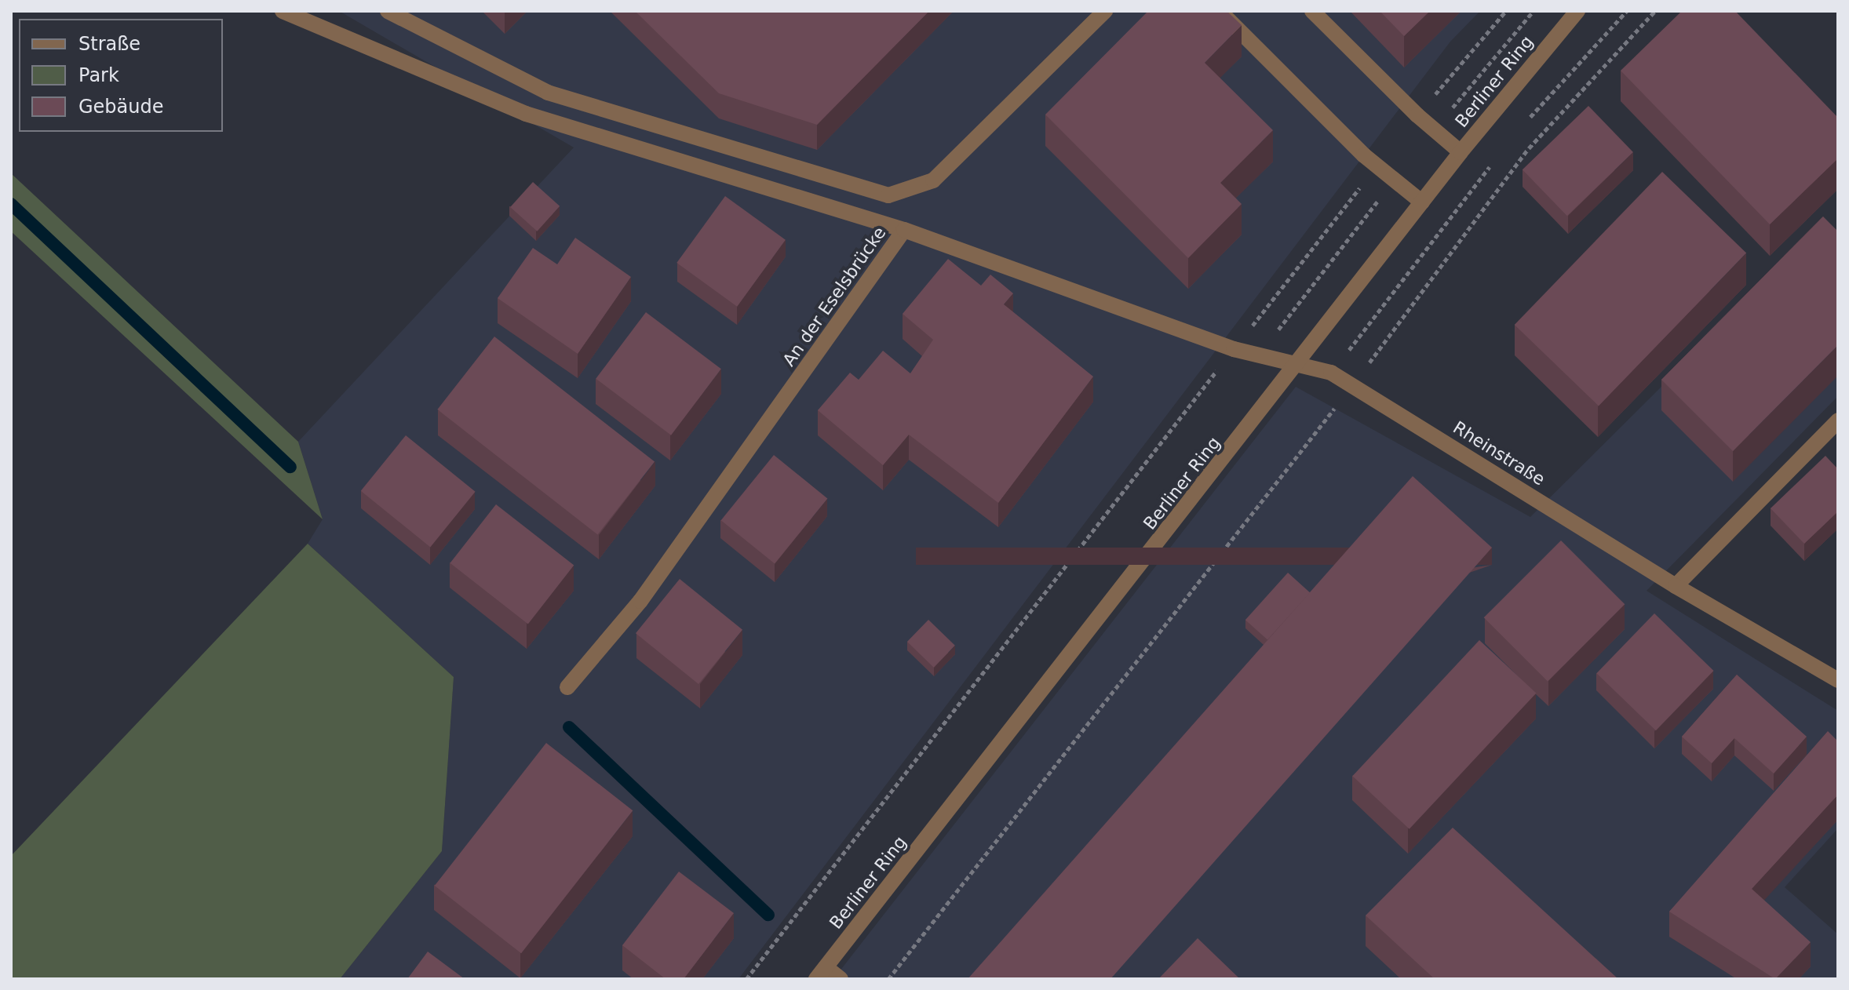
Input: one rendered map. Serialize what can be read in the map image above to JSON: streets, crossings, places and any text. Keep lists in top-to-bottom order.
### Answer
{
  "streets": {
    "street": ["Berliner Ring", "An der Eselsbrücke", "Rheinstraße"]
  },
  "crossings": [
    ["Berliner Ring", "An der Eselsbrücke"],
    ["Berliner Ring", "Rheinstraße"],
    ["An der Eselsbrücke", "Rheinstraße"]
  ],
  "legend": ["Straße", "Park", "Gebäude"]
}
